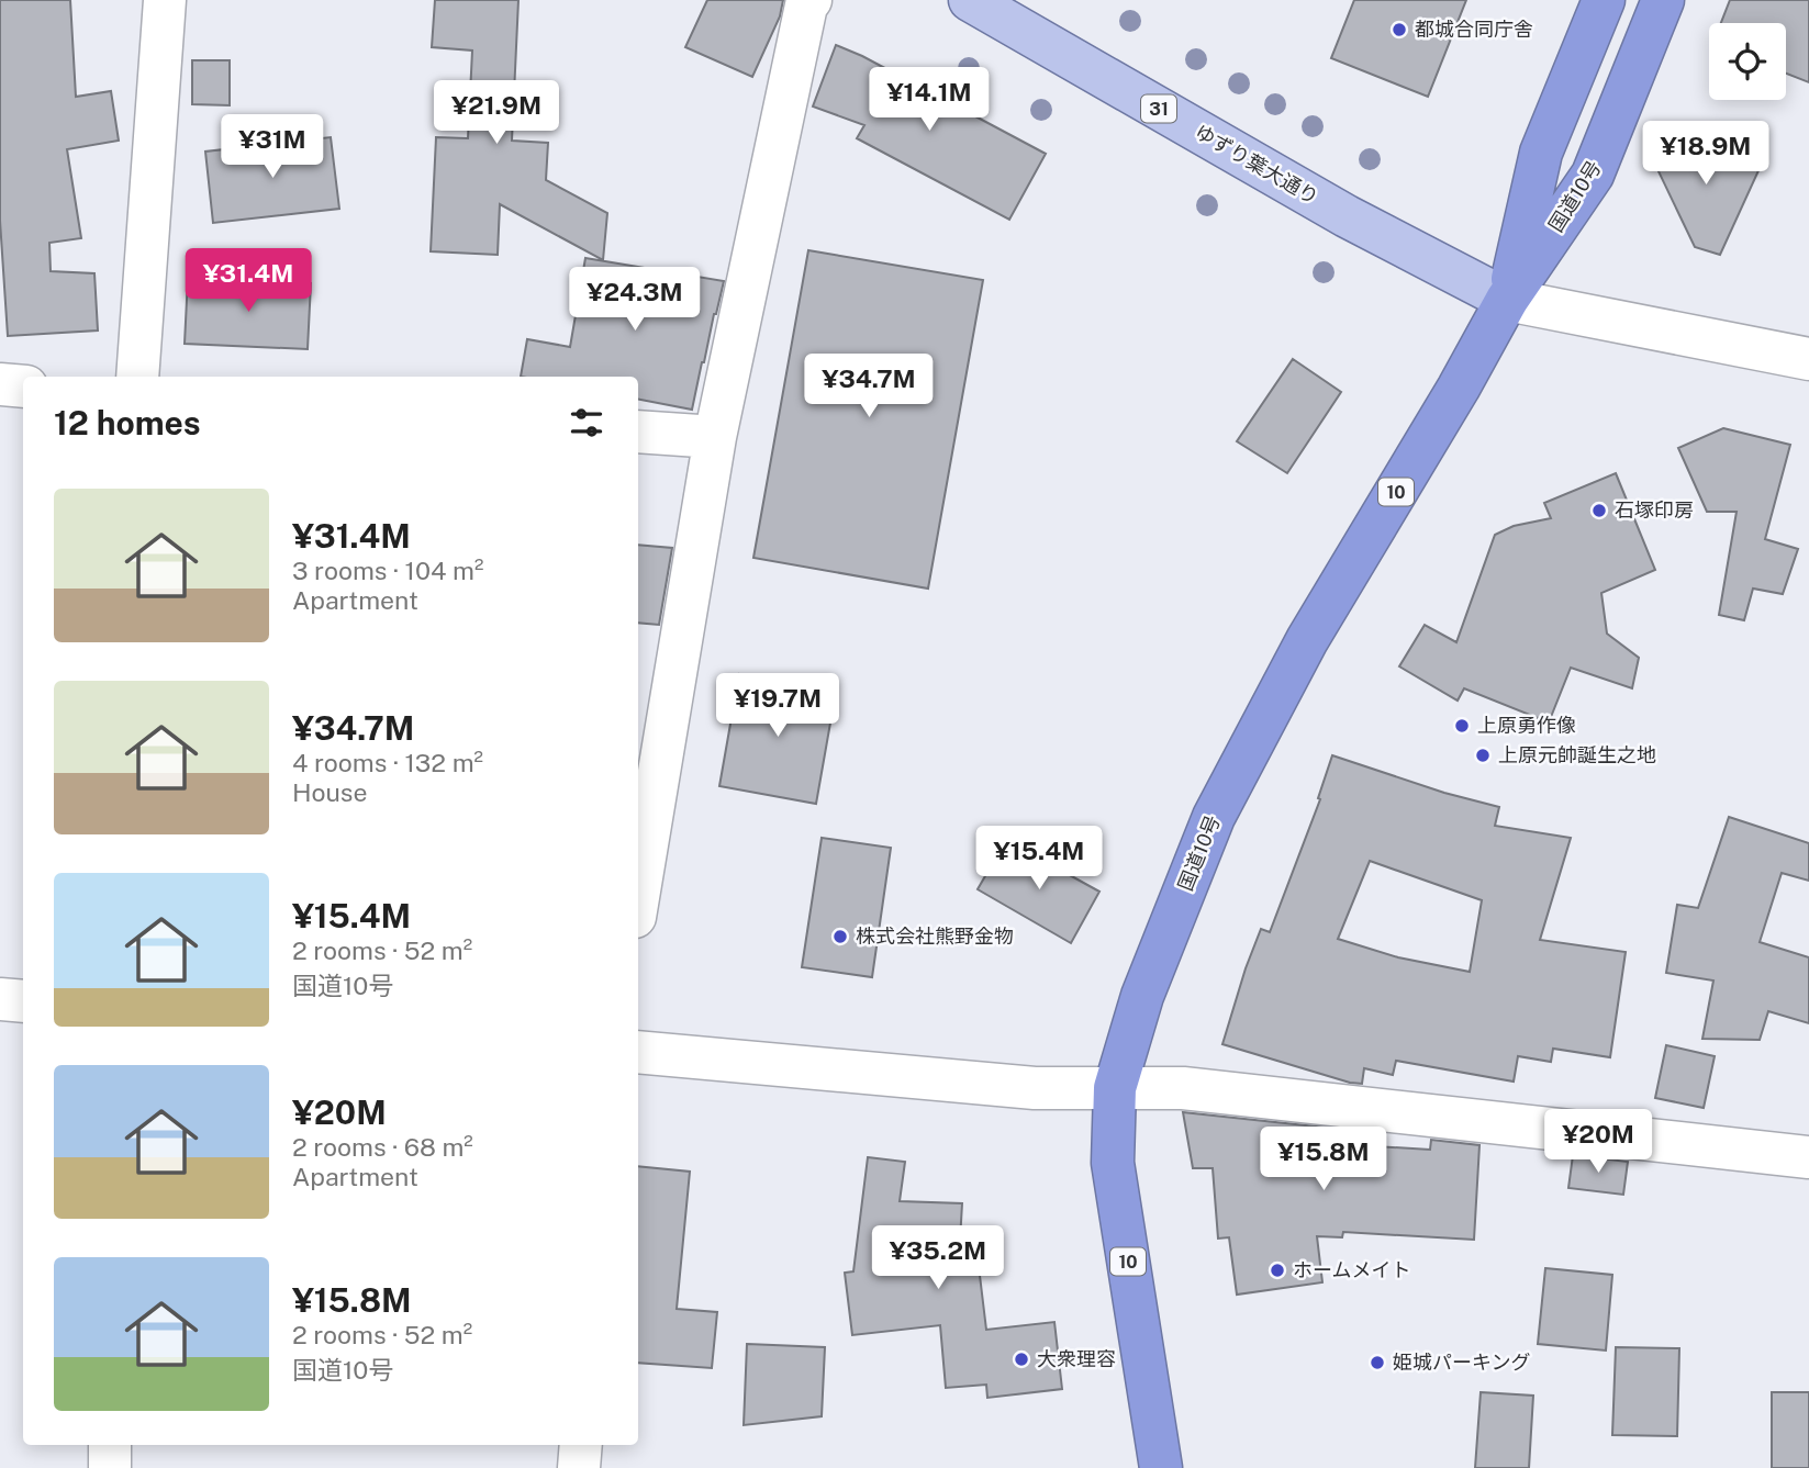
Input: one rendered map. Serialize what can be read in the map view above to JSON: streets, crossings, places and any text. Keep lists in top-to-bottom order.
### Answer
{
  "streets": {
    "highway": ["国道10号", "10"],
    "main road": ["31", "ゆずり葉大通り"]
  },
  "crossings": [
    ["ゆずり葉大通り", "国道10号"]
  ],
  "places": [
    "都城合同庁舎",
    "石塚印房",
    "上原勇作像",
    "上原元帥誕生之地",
    "株式会社熊野金物",
    "ホームメイト",
    "大衆理容",
    "姫城パーキング"
  ],
  "page": {
    "price": [
      "¥14.1M",
      "¥21.9M",
      "¥31M",
      "¥18.9M",
      "¥31.4M",
      "¥24.3M",
      "¥34.7M",
      "¥19.7M",
      "¥15.4M",
      "¥20M",
      "¥15.8M",
      "¥35.2M"
    ],
    "heading": "12 homes",
    "list": [
      {
        "name": "¥31.4M",
        "note": "3 rooms · 104 m² · Apartment"
      },
      {
        "name": "¥34.7M",
        "note": "4 rooms · 132 m² · House"
      },
      {
        "name": "¥15.4M",
        "note": "2 rooms · 52 m² · 国道10号"
      },
      {
        "name": "¥20M",
        "note": "2 rooms · 68 m² · Apartment"
      },
      {
        "name": "¥15.8M",
        "note": "2 rooms · 52 m² · 国道10号"
      }
    ]
  }
}
